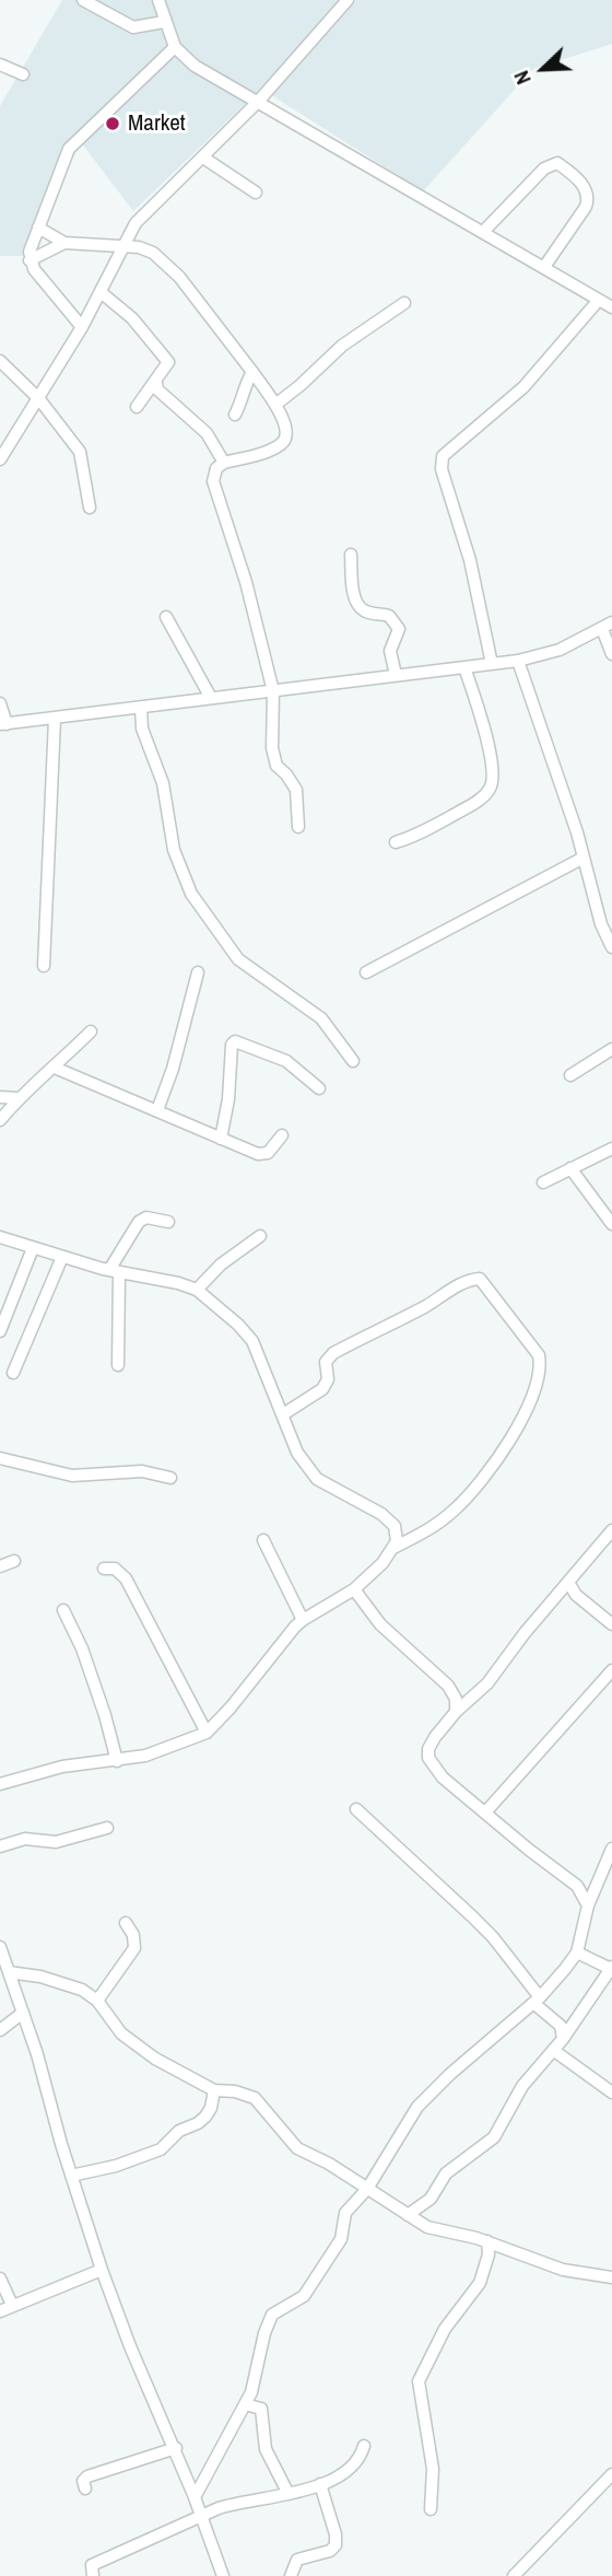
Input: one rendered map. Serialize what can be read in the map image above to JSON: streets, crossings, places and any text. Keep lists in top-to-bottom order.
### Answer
{
  "places": ["Market"],
  "north": "bottom left"
}
